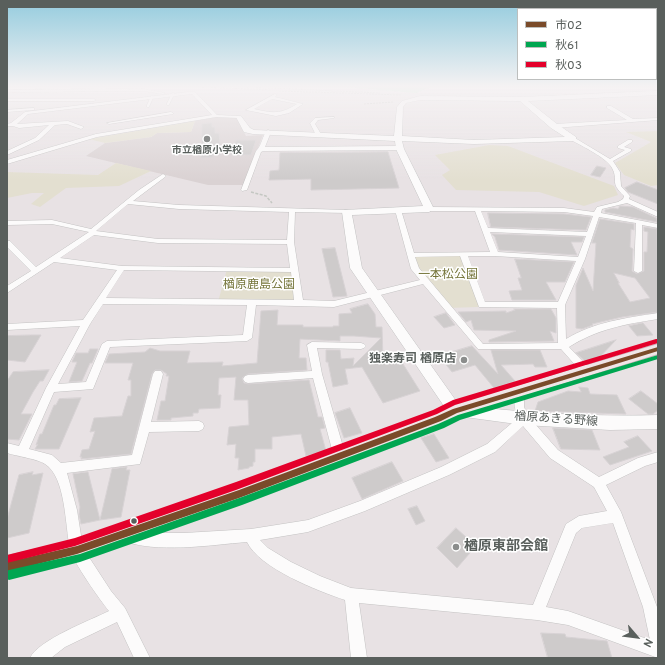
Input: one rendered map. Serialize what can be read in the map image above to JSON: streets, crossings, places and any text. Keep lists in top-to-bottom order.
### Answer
{
  "streets": {
    "street": ["楢原あきる野線"]
  },
  "parks": ["一本松公園", "楢原鹿島公園"],
  "places": ["市立楢原小学校", "独楽寿司 楢原店", "楢原東部会館"],
  "lines": ["transit line 秋03", "transit line 市02", "transit line 秋61"],
  "legend": ["市02", "秋61", "秋03"],
  "north": "bottom right"
}
